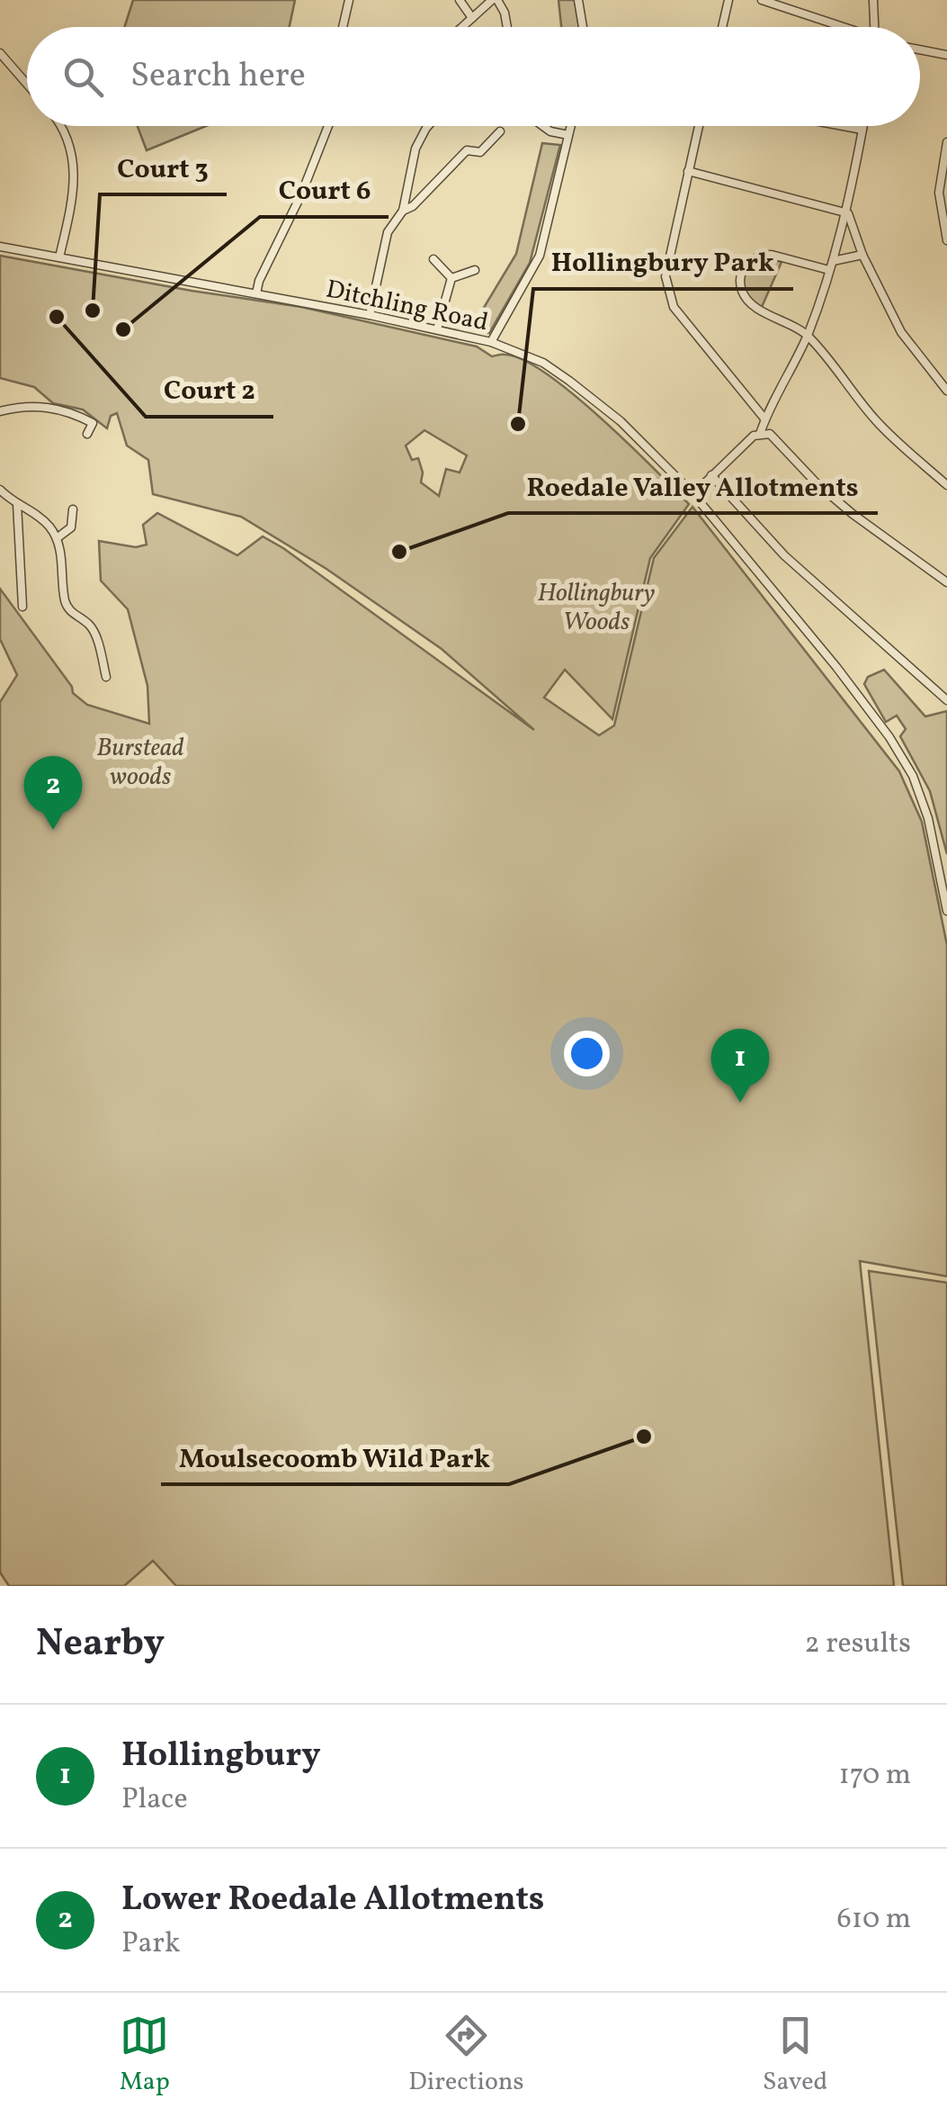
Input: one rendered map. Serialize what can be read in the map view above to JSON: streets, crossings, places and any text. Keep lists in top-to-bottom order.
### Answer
{
  "streets": {
    "street": ["Ditchling Road"]
  },
  "parks": ["Hollingbury Woods", "Burstead woods"],
  "places": [
    "Court 3",
    "Court 2",
    "Court 6",
    "Hollingbury Park",
    "Roedale Valley Allotments",
    "Moulsecoomb Wild Park"
  ],
  "page": {
    "search": "Search here",
    "pins": ["2", "1"],
    "heading": ["Nearby", "2 results"],
    "list": [
      {
        "mark": "1",
        "name": "Hollingbury",
        "note": "Place",
        "value": "170 m"
      },
      {
        "mark": "2",
        "name": "Lower Roedale Allotments",
        "note": "Park",
        "value": "610 m"
      }
    ],
    "nav": ["Map", "Directions", "Saved"]
  }
}
